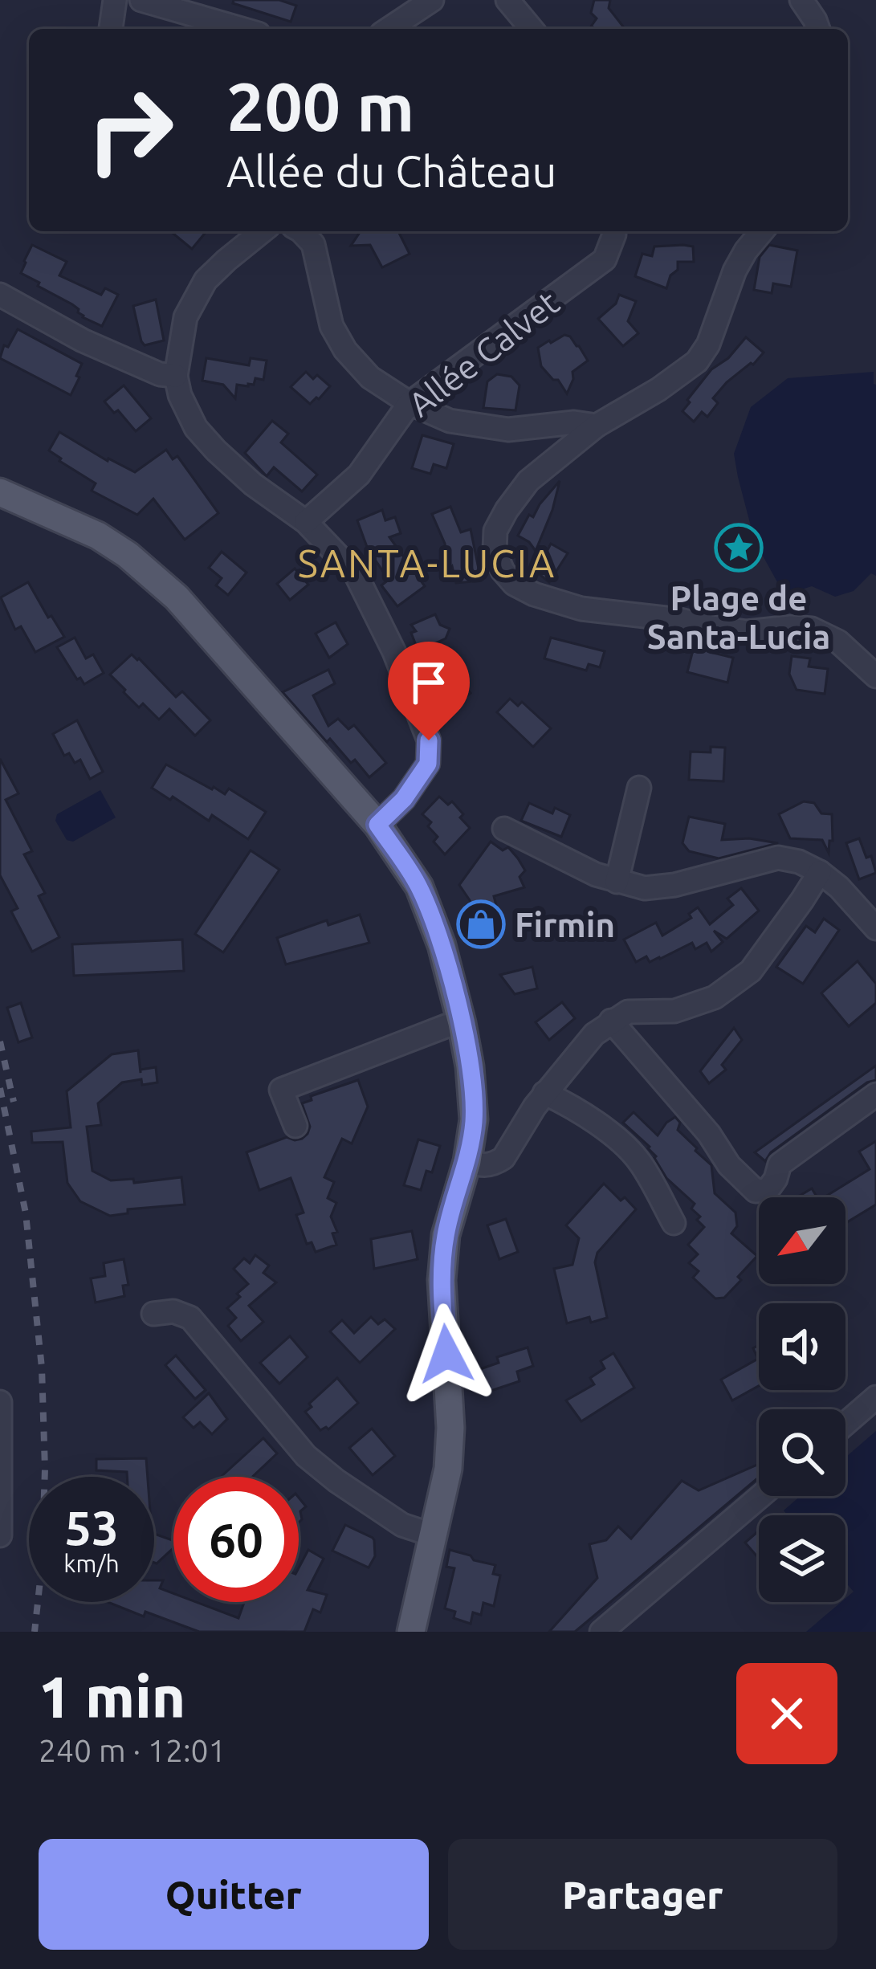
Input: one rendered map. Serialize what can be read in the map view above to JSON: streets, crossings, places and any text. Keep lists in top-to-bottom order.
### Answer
{
  "streets": {
    "street": ["Allée Calvet"]
  },
  "districts": ["SANTA-LUCIA"],
  "places": {
    "place": ["Plage de Santa-Lucia"],
    "shop": ["Firmin"]
  },
  "north": "bottom left",
  "page": {
    "turn": ["200 m", "Allée du Château"],
    "speed": "53 km/h",
    "limit": "60",
    "heading": ["1 min", "240 m · 12:01"],
    "buttons": ["Quitter", "Partager"]
  }
}
